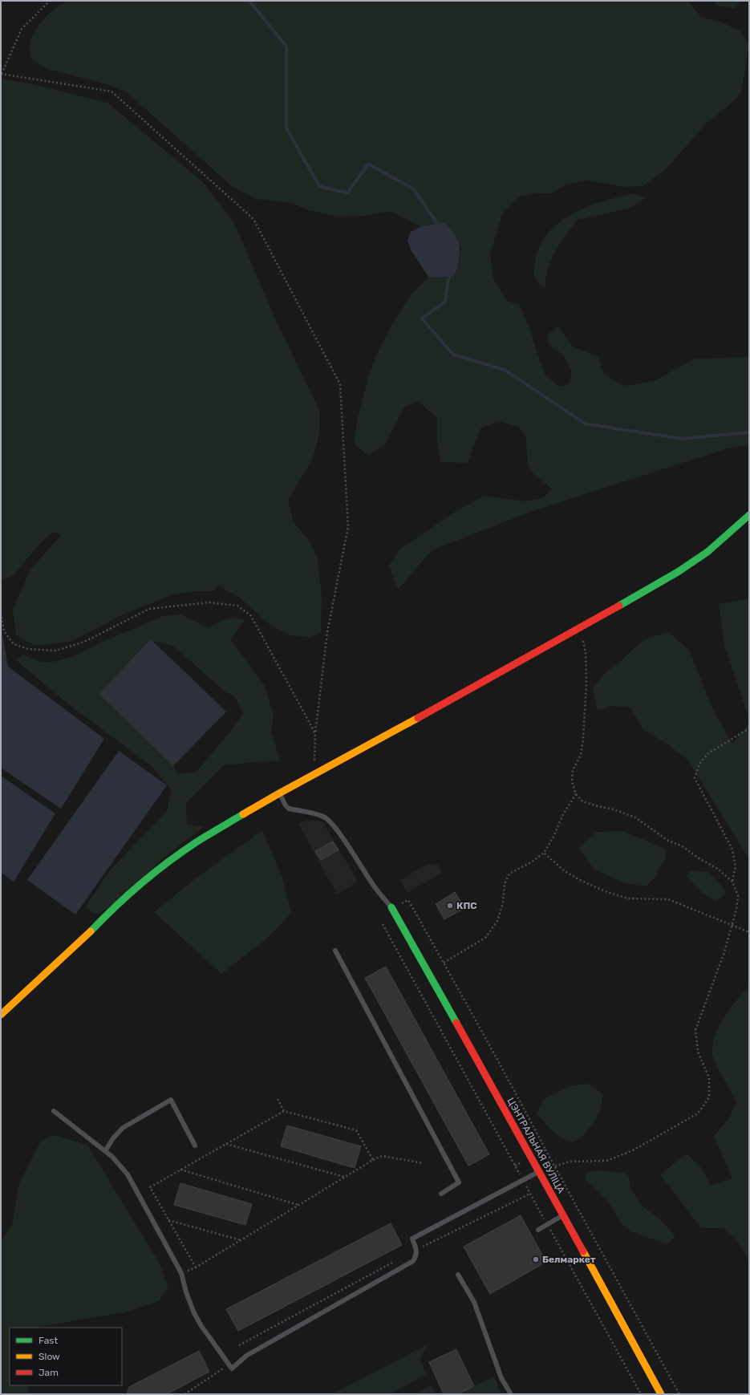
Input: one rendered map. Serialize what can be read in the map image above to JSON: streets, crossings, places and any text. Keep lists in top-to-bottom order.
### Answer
{
  "streets": {
    "street": ["ЦЭНТРАЛЬНАЯ ВУЛІЦА"]
  },
  "places": ["КПС", "Белмаркет"],
  "legend": ["Fast", "Slow", "Jam"]
}
